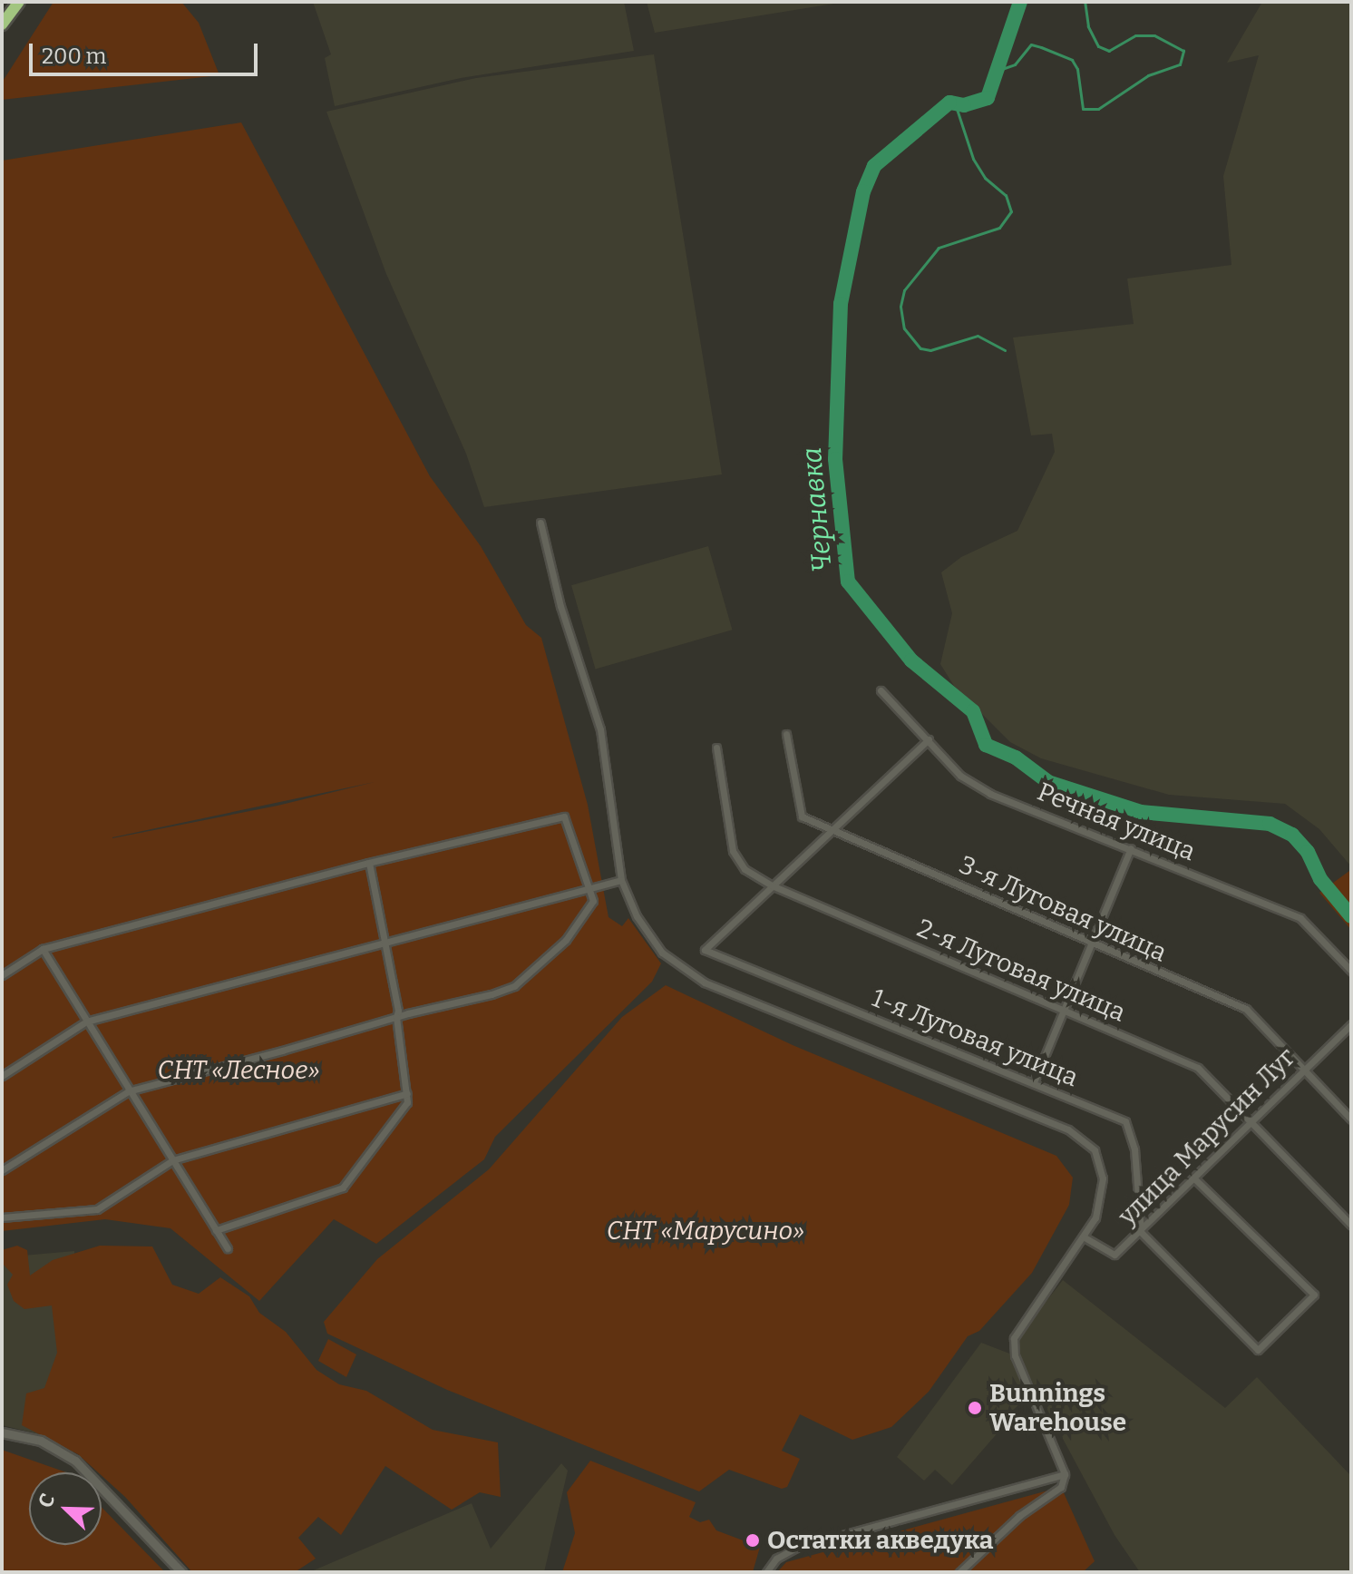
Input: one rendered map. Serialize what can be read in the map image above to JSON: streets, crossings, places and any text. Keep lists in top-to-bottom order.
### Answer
{
  "streets": {
    "street": [
      "Речная улица",
      "3-я Луговая улица",
      "2-я Луговая улица",
      "1-я Луговая улица",
      "улица Марусин Луг"
    ]
  },
  "crossings": [
    ["3-я Луговая улица", "улица Марусин Луг"],
    ["2-я Луговая улица", "1-я Луговая улица"],
    ["2-я Луговая улица", "улица Марусин Луг"],
    ["1-я Луговая улица", "улица Марусин Луг"]
  ],
  "water": ["Чернавка"],
  "parks": ["СНТ «Лесное»", "СНТ «Марусино»"],
  "places": ["Bunnings Warehouse", "Остатки акведука"],
  "scale_bar": "200 m",
  "north": "top left"
}
